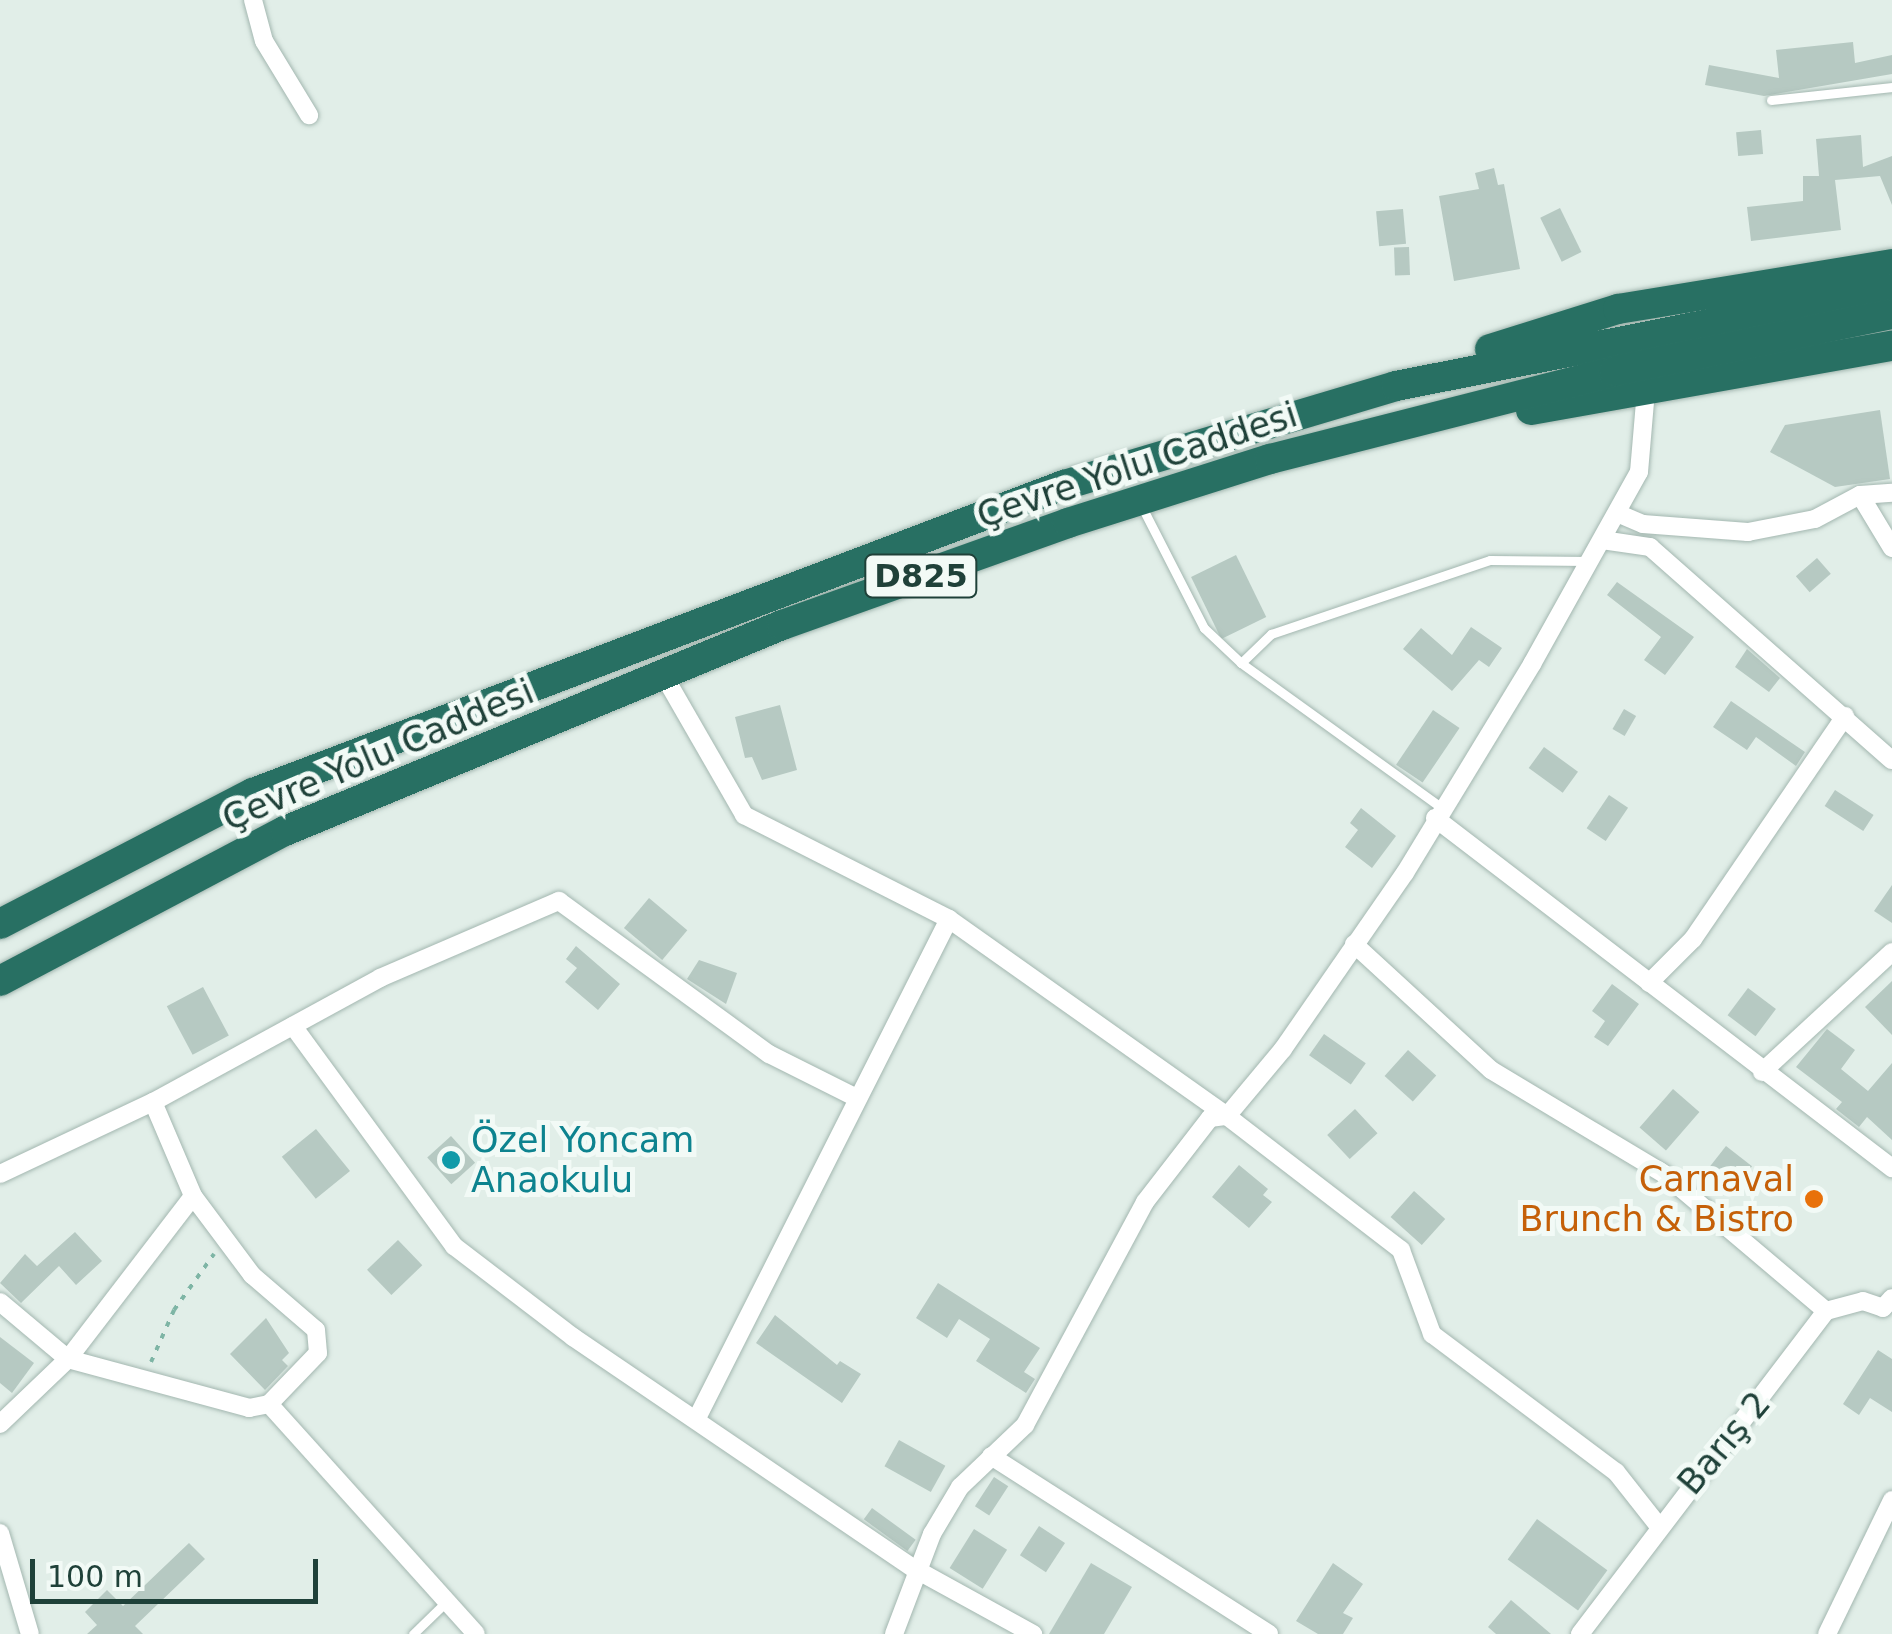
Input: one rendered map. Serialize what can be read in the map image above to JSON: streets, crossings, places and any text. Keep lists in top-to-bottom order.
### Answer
{
  "streets": {
    "highway": ["Çevre Yolu Caddesi", "D825"],
    "street": ["Barış 2"]
  },
  "places": ["Özel Yoncam Anaokulu", "Carnaval Brunch & Bistro"],
  "scale_bar": "100 m"
}
